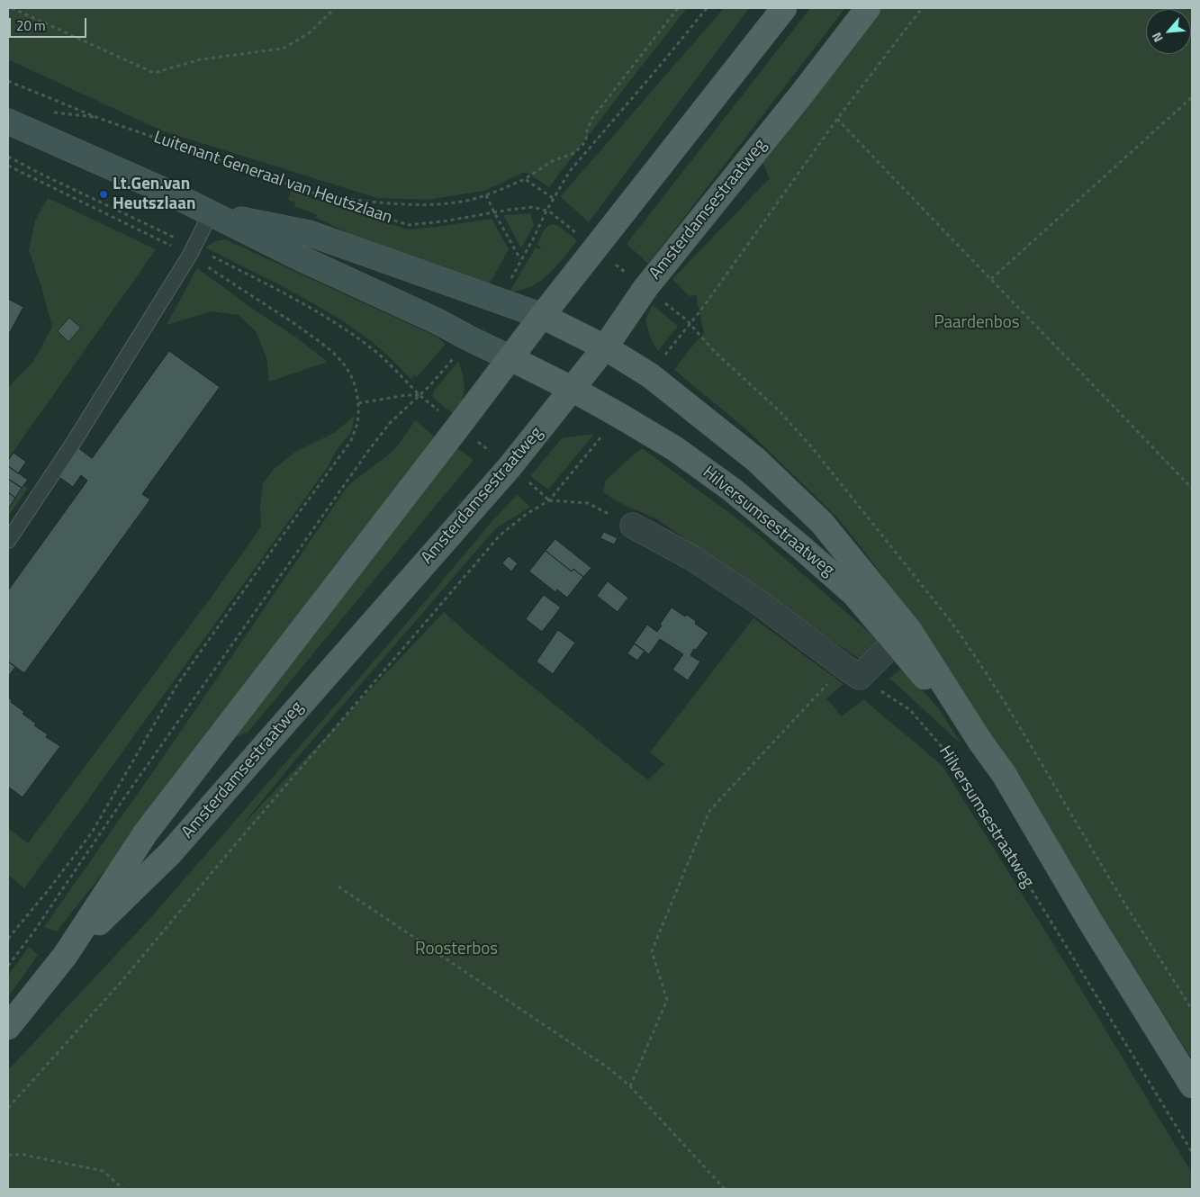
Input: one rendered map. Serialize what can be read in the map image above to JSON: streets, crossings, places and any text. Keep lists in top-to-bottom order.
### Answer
{
  "streets": {
    "main road": ["Amsterdamsestraatweg", "Hilversumsestraatweg"],
    "path": ["Luitenant Generaal van Heutszlaan"]
  },
  "crossings": [
    ["Amsterdamsestraatweg", "Hilversumsestraatweg"]
  ],
  "parks": ["Paardenbos", "Roosterbos"],
  "places": ["Lt.Gen.van Heutszlaan"],
  "scale_bar": "20 m",
  "north": "bottom left"
}
